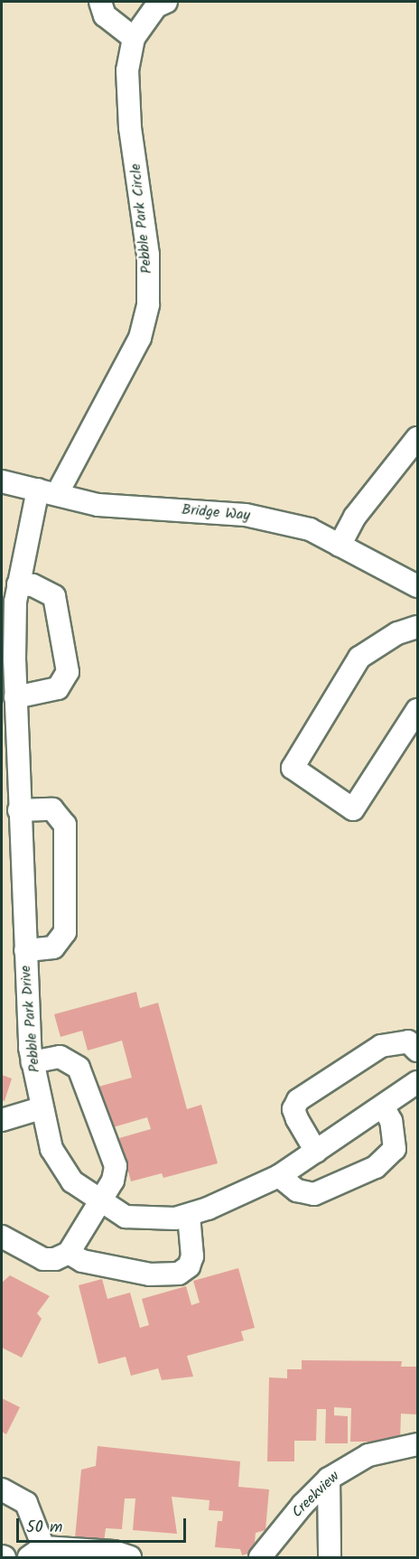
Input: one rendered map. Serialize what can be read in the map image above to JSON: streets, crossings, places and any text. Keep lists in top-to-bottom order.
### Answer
{
  "streets": {
    "street": [
      "Pebble Park Circle",
      "Bridge Way",
      "Pebble Park Drive",
      "Creekview"
    ]
  },
  "crossings": [
    ["Pebble Park Circle", "Bridge Way"],
    ["Pebble Park Circle", "Pebble Park Drive"],
    ["Bridge Way", "Pebble Park Drive"]
  ],
  "scale_bar": "50 m"
}
